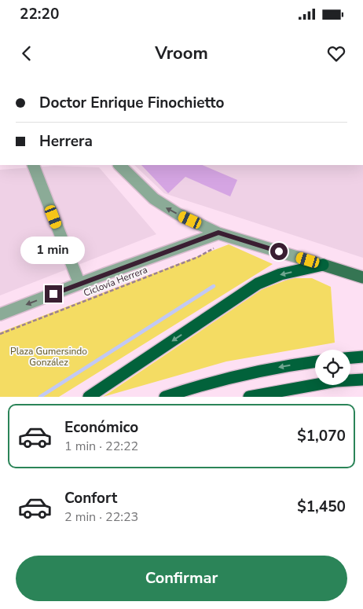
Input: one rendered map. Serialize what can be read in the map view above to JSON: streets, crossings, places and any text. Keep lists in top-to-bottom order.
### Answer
{
  "streets": {
    "path": ["Ciclovía Herrera"]
  },
  "parks": ["Plaza Gumersindo González"],
  "page": {
    "status": "22:20",
    "header": "Vroom",
    "banner": ["Doctor Enrique Finochietto", "Herrera"],
    "bubble": "1 min",
    "list": [
      {
        "name": "Económico",
        "note": "1 min · 22:22",
        "value": "$1,070"
      },
      {
        "name": "Confort",
        "note": "2 min · 22:23",
        "value": "$1,450"
      }
    ],
    "buttons": "Confirmar"
  }
}
